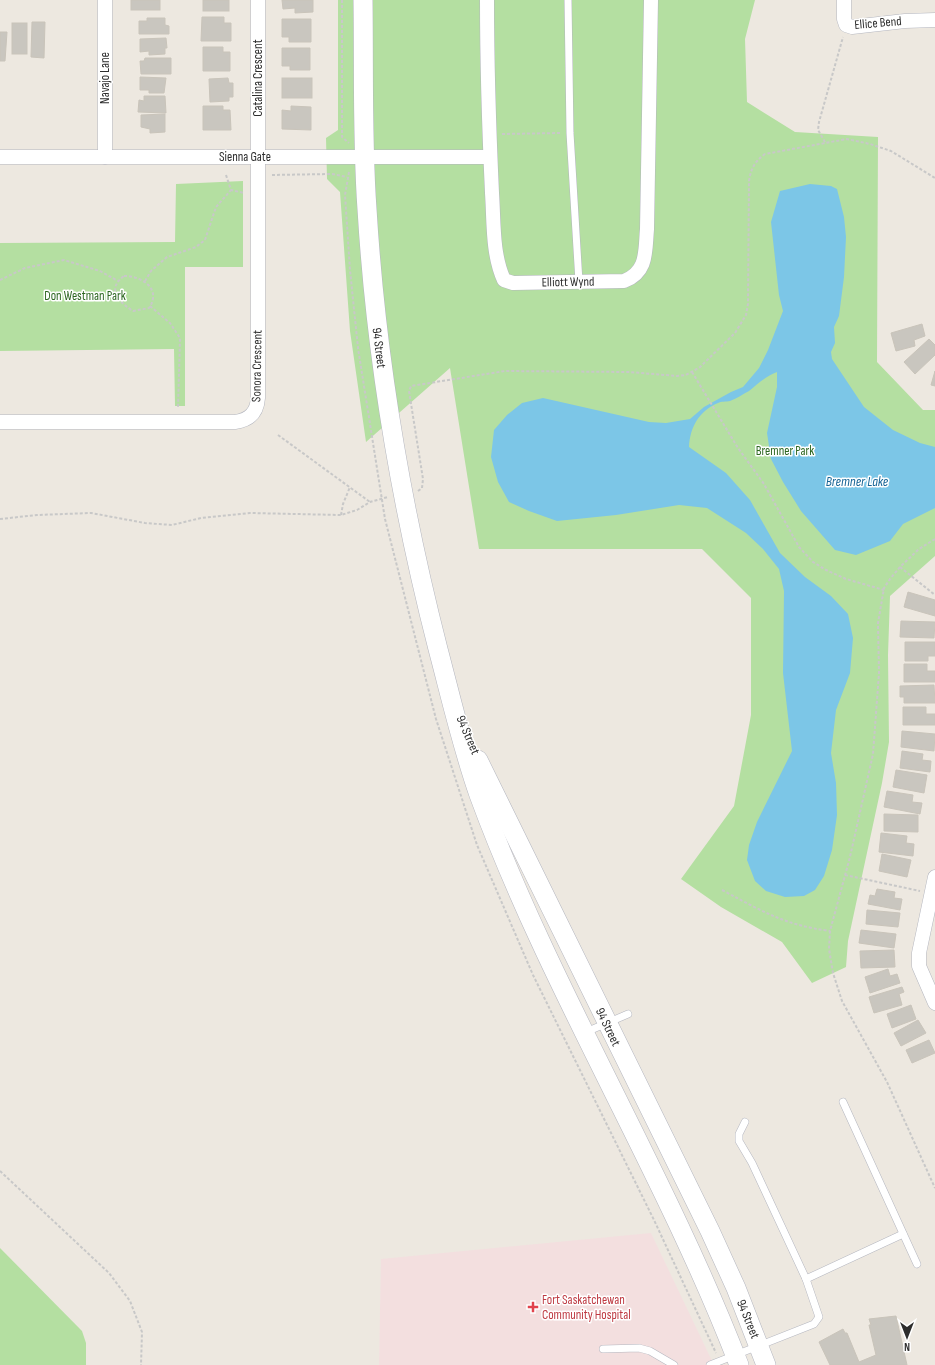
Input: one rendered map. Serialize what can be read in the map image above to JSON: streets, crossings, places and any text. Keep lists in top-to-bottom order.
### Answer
{
  "streets": {
    "main road": ["94 Street"],
    "street": [
      "Ellice Bend",
      "Navajo Lane",
      "Catalina Crescent",
      "Sienna Gate",
      "Elliott Wynd",
      "Sonora Crescent"
    ]
  },
  "crossings": [
    ["Navajo Lane", "Sienna Gate"],
    ["Catalina Crescent", "Sienna Gate"],
    ["Catalina Crescent", "Sonora Crescent"],
    ["Sienna Gate", "Elliott Wynd"],
    ["Sienna Gate", "94 Street"],
    ["Sienna Gate", "Sonora Crescent"]
  ],
  "water": ["Bremner Lake"],
  "parks": ["Don Westman Park", "Bremner Park"],
  "places": {
    "health": ["Fort Saskatchewan Community Hospital"]
  },
  "north": "bottom"
}
